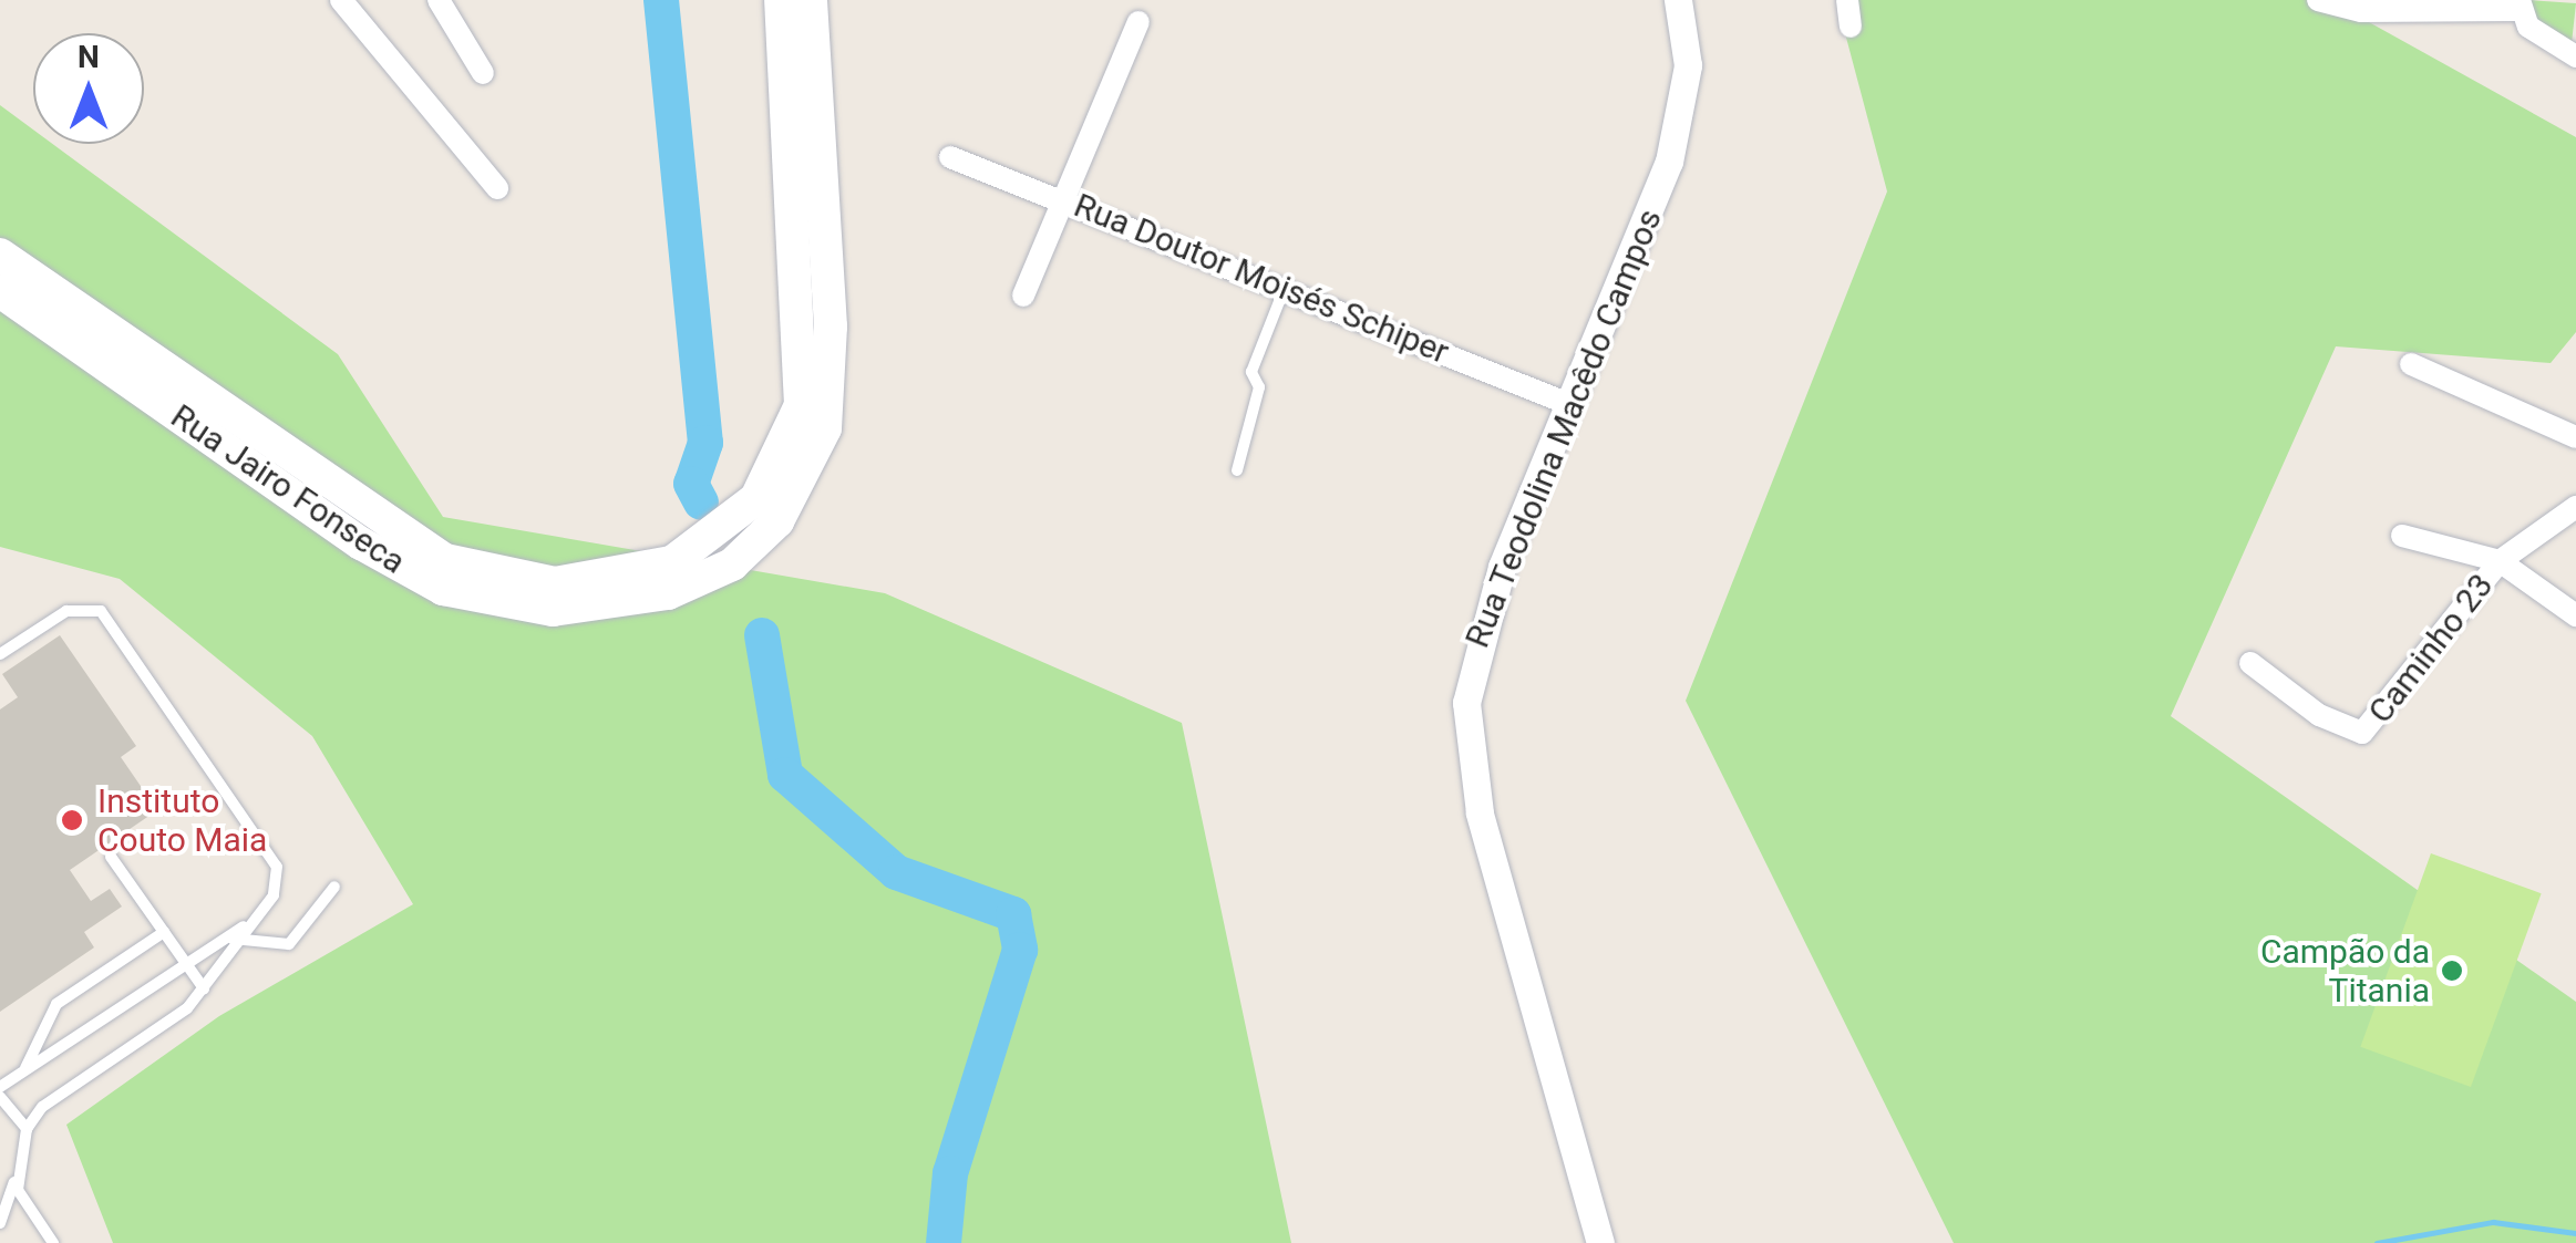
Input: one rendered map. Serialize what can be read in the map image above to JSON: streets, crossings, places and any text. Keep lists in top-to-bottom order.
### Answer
{
  "streets": {
    "main road": ["Rua Jairo Fonseca"],
    "street": ["Rua Doutor Moisés Schiper", "Rua Teodolina Macêdo Campos", "Caminho 23"]
  },
  "crossings": [
    ["Rua Doutor Moisés Schiper", "Rua Teodolina Macêdo Campos"]
  ],
  "places": ["Instituto Couto Maia", "Campão da Titania"],
  "north": "top"
}
